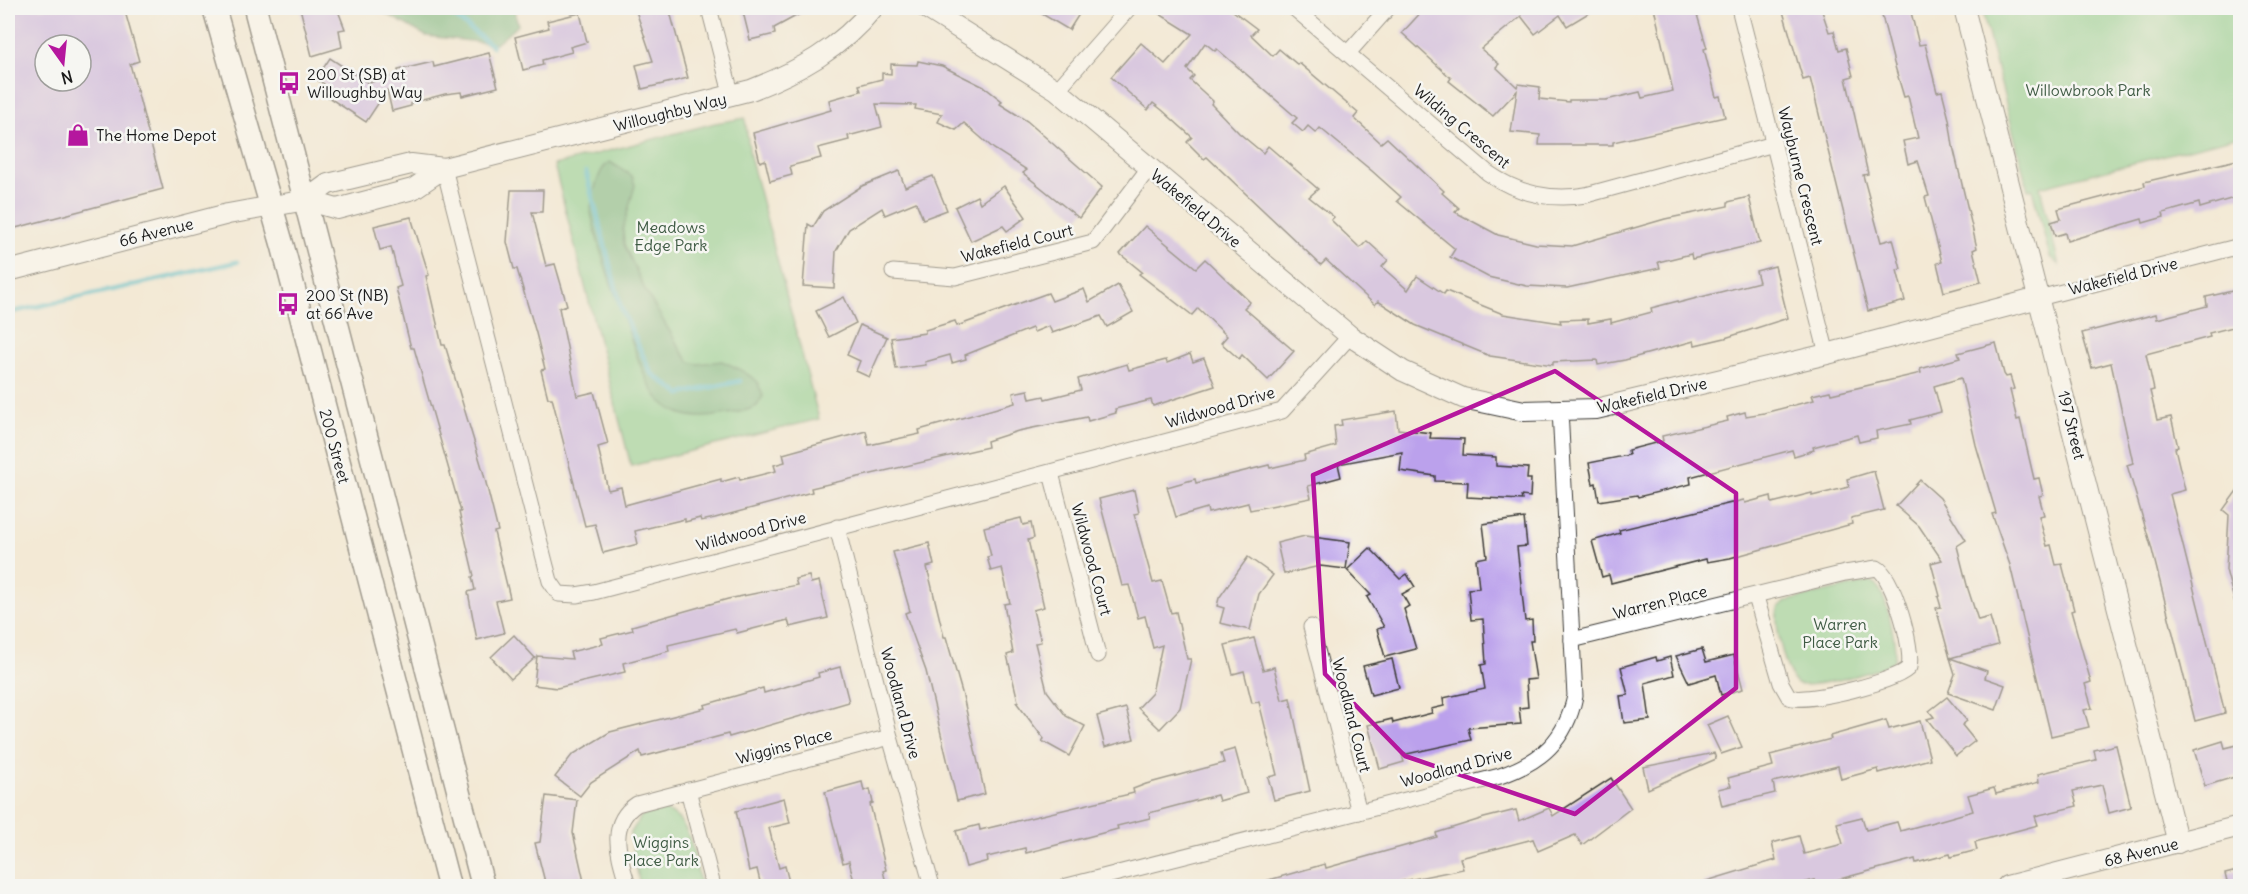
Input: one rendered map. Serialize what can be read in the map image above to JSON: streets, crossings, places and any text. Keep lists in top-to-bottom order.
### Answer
{
  "streets": {
    "main road": ["200 Street"],
    "street": [
      "Willoughby Way",
      "Wilding Crescent",
      "Wayburne Crescent",
      "Wakefield Drive",
      "66 Avenue",
      "Wakefield Court",
      "Wildwood Drive",
      "197 Street",
      "Wildwood Court",
      "Warren Place",
      "Woodland Drive",
      "Woodland Court",
      "Wiggins Place",
      "68 Avenue"
    ]
  },
  "crossings": [
    ["Willoughby Way", "66 Avenue"],
    ["Willoughby Way", "Wildwood Drive"],
    ["Willoughby Way", "200 Street"],
    ["Wilding Crescent", "Wayburne Crescent"],
    ["Wayburne Crescent", "Wakefield Drive"],
    ["Wakefield Drive", "Wakefield Court"],
    ["Wakefield Drive", "Wildwood Drive"],
    ["Wakefield Drive", "197 Street"],
    ["Wakefield Drive", "Woodland Drive"],
    ["66 Avenue", "200 Street"],
    ["Wildwood Drive", "Wildwood Court"],
    ["Wildwood Drive", "Woodland Drive"],
    ["197 Street", "68 Avenue"],
    ["Warren Place", "Woodland Drive"],
    ["Woodland Drive", "Woodland Court"],
    ["Woodland Drive", "Wiggins Place"]
  ],
  "parks": [
    "Willowbrook Park",
    "Meadows Edge Park",
    "Warren Place Park",
    "Wiggins Place Park"
  ],
  "places": {
    "bus stop": ["200 St (SB) at Willoughby Way", "200 St (NB) at 66 Ave"],
    "shop": ["The Home Depot"]
  },
  "north": "bottom"
}
